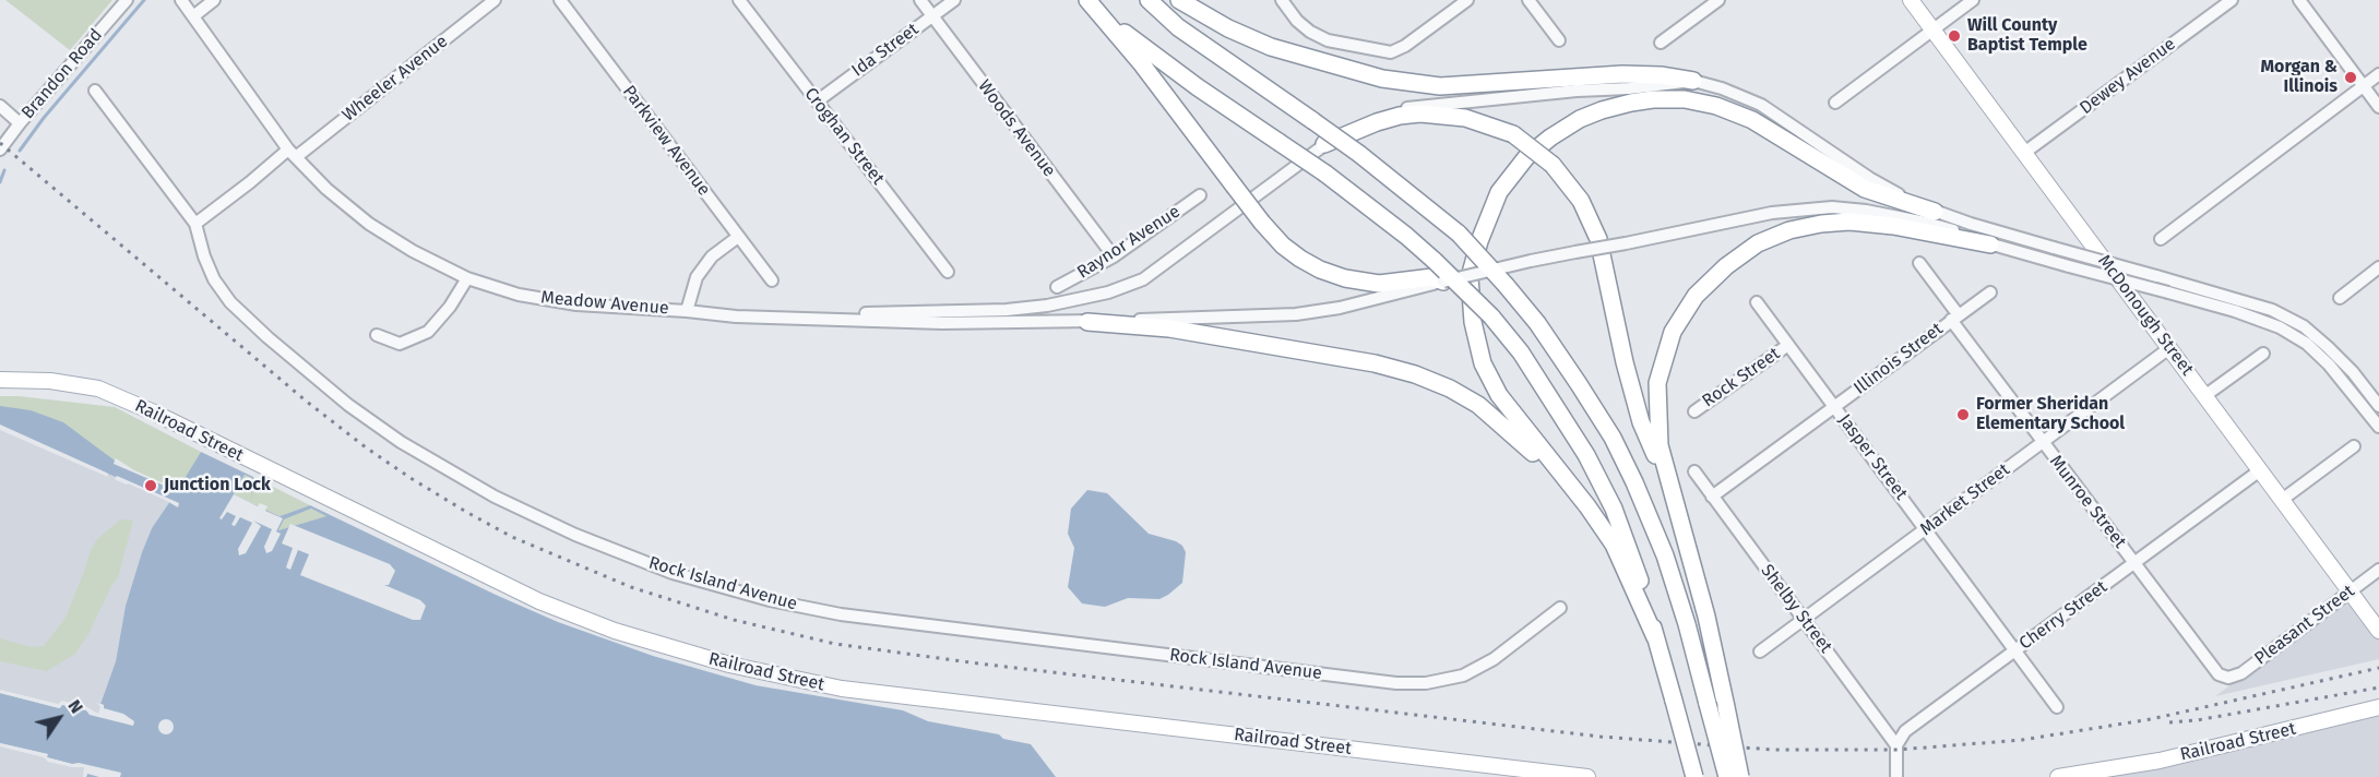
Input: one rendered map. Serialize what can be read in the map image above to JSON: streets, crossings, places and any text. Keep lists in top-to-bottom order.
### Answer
{
  "streets": {
    "main road": ["McDonough Street", "Railroad Street"],
    "street": [
      "Ida Street",
      "Brandon Road",
      "Dewey Avenue",
      "Wheeler Avenue",
      "Woods Avenue",
      "Croghan Street",
      "Parkview Avenue",
      "Raynor Avenue",
      "Meadow Avenue",
      "Illinois Street",
      "Rock Street",
      "Jasper Street",
      "Market Street",
      "Munroe Street",
      "Rock Island Avenue",
      "Shelby Street",
      "Cherry Street",
      "Pleasant Street"
    ]
  },
  "crossings": [
    ["Ida Street", "Woods Avenue"],
    ["Ida Street", "Croghan Street"],
    ["Dewey Avenue", "McDonough Street"],
    ["Wheeler Avenue", "Meadow Avenue"],
    ["Wheeler Avenue", "Rock Island Avenue"],
    ["Woods Avenue", "Raynor Avenue"],
    ["McDonough Street", "Market Street"],
    ["McDonough Street", "Cherry Street"],
    ["McDonough Street", "Pleasant Street"],
    ["Illinois Street", "Jasper Street"],
    ["Illinois Street", "Munroe Street"],
    ["Illinois Street", "Shelby Street"],
    ["Rock Street", "Jasper Street"],
    ["Jasper Street", "Market Street"],
    ["Jasper Street", "Cherry Street"],
    ["Market Street", "Munroe Street"],
    ["Market Street", "Shelby Street"],
    ["Munroe Street", "Cherry Street"],
    ["Munroe Street", "Pleasant Street"],
    ["Shelby Street", "Cherry Street"]
  ],
  "places": [
    "Will County Baptist Temple",
    "Morgan & Illinois",
    "Former Sheridan Elementary School",
    "Junction Lock"
  ],
  "north": "top right"
}
